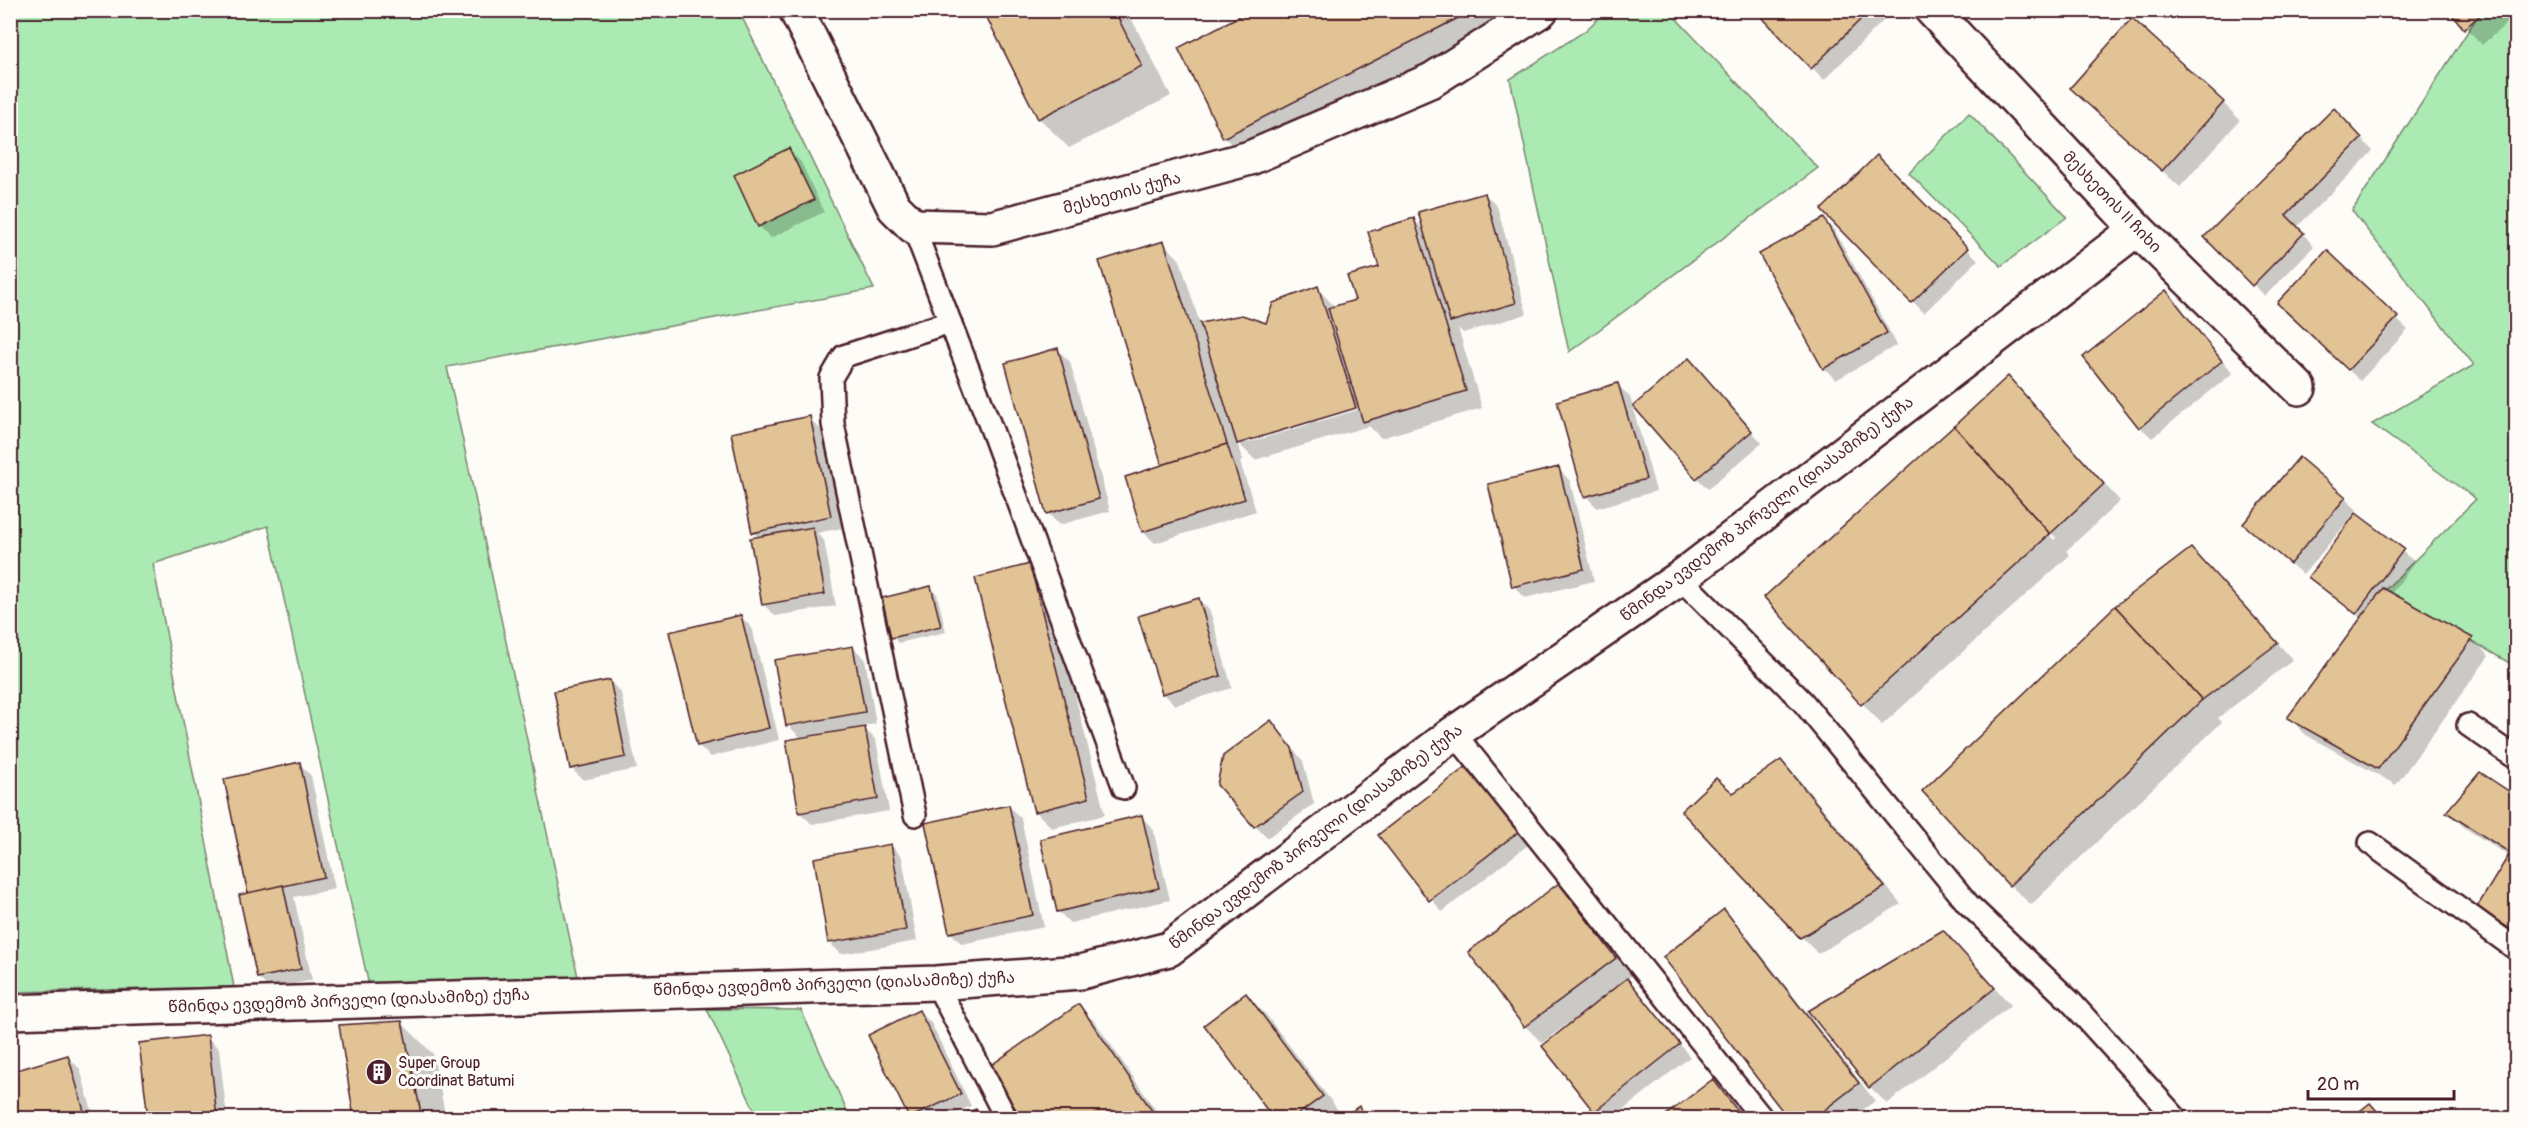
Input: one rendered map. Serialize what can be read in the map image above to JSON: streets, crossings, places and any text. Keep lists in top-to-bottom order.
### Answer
{
  "streets": {
    "street": ["მესხეთის ქუჩა", "მესხეთის II ჩიხი", "წმინდა ევდემოზ პირველი (დიასამიზე) ქუჩა"]
  },
  "crossings": [
    ["მესხეთის II ჩიხი", "წმინდა ევდემოზ პირველი (დიასამიზე) ქუჩა"]
  ],
  "places": {
    "building": ["Super Group Coordinat Batumi"]
  },
  "scale_bar": "20 m"
}
